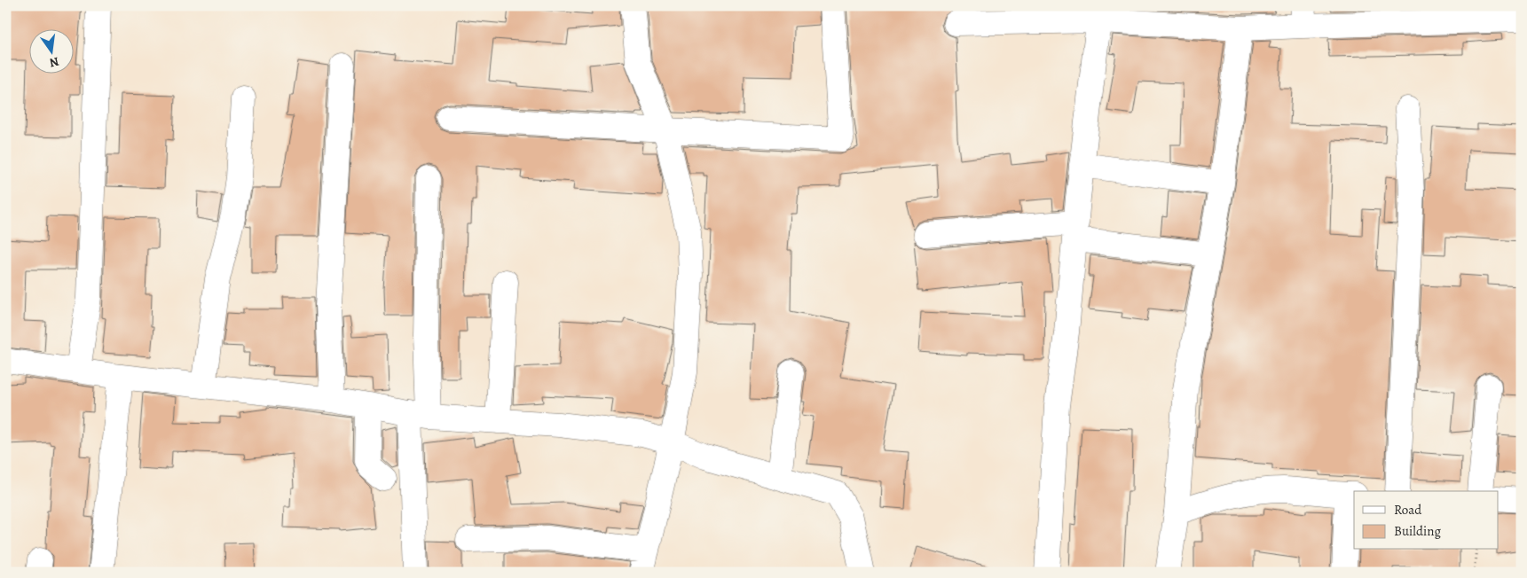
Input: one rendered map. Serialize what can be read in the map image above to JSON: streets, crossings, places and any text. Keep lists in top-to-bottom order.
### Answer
{
  "legend": ["Road", "Building"],
  "north": "bottom"
}
